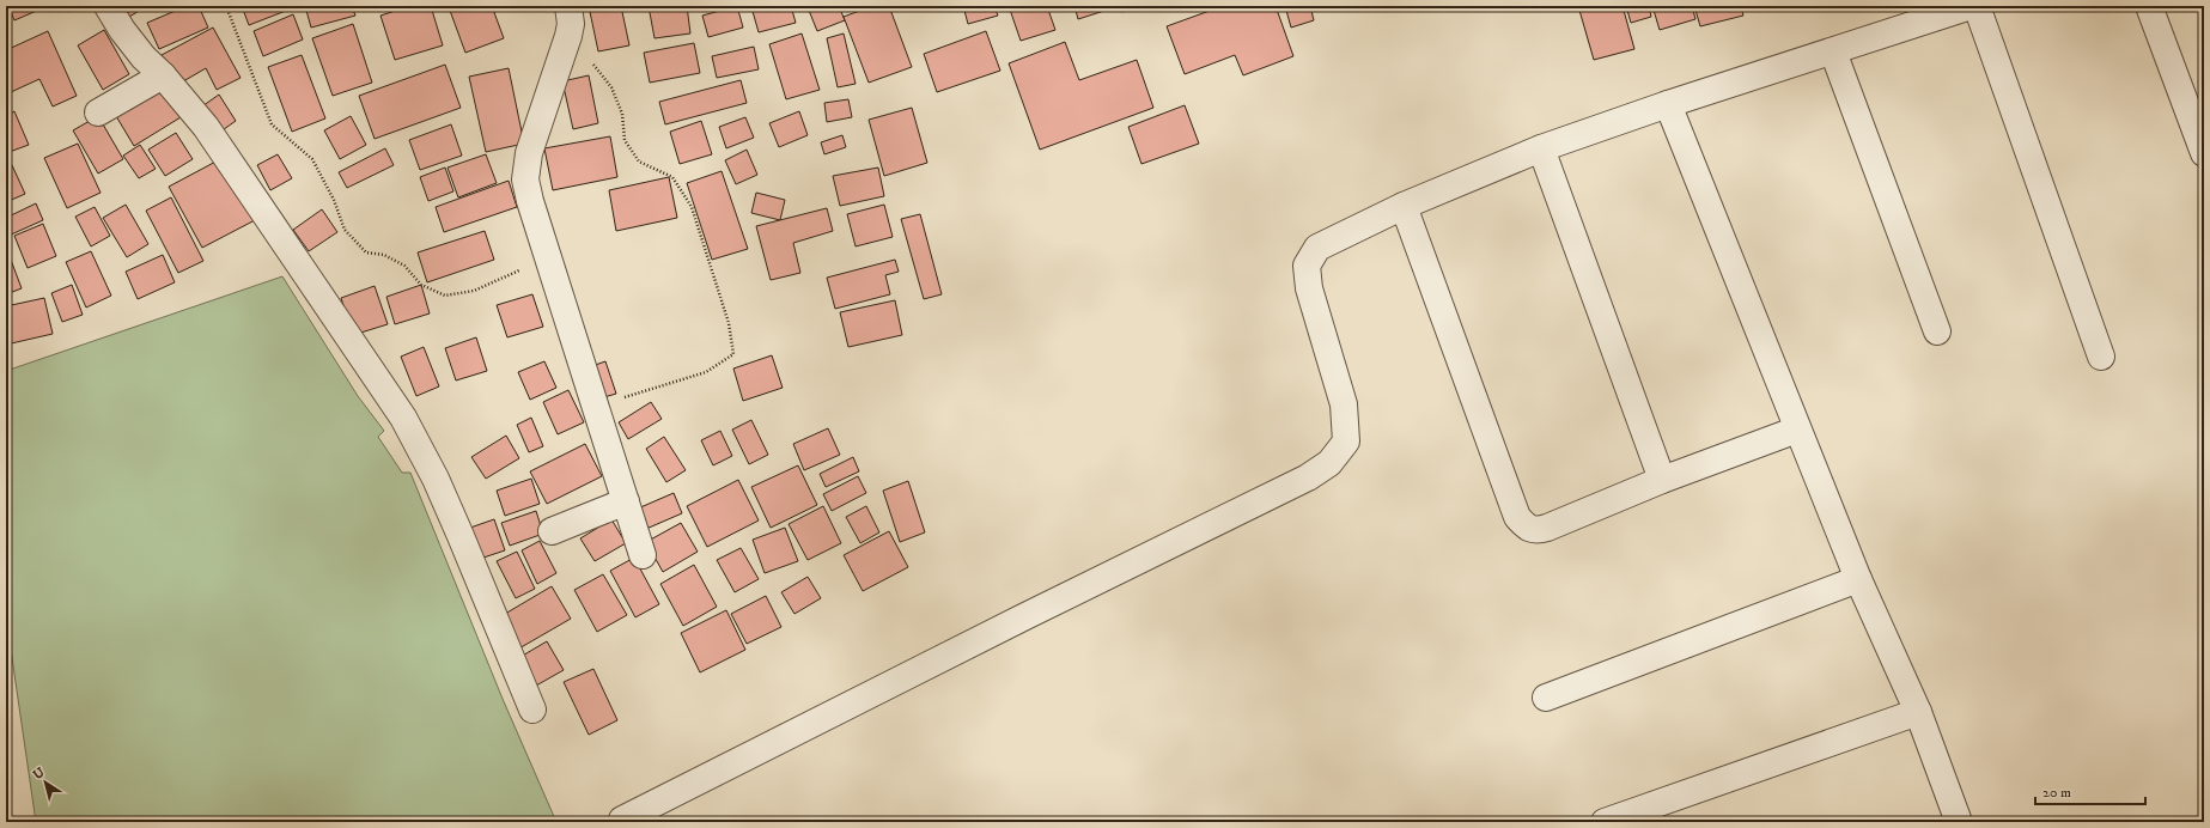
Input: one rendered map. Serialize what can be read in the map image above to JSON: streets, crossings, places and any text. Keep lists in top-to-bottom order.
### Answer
{
  "scale_bar": "20 m",
  "north": "top left"
}
